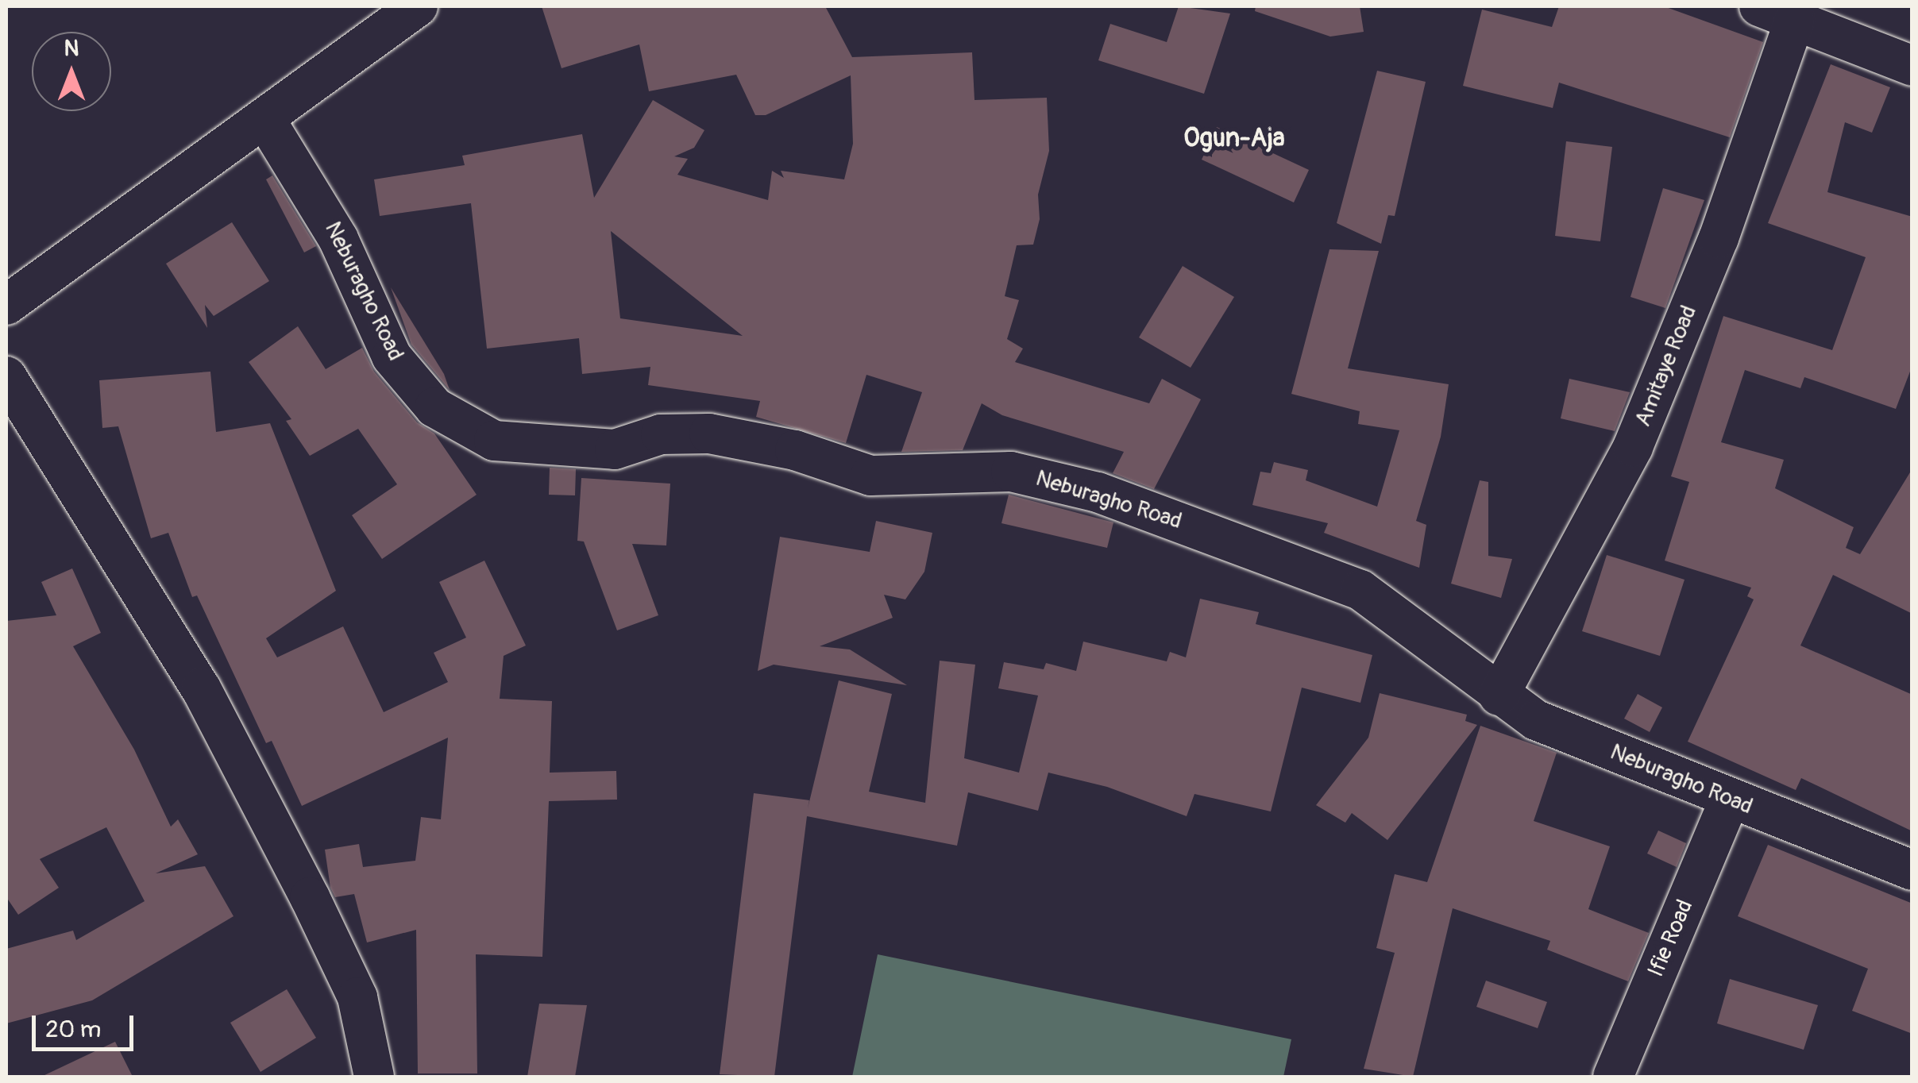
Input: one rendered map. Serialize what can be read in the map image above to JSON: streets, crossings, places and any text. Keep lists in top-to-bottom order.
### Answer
{
  "streets": {
    "street": ["Neburagho Road", "Amitaye Road", "Ifie Road"]
  },
  "crossings": [
    ["Neburagho Road", "Amitaye Road"],
    ["Neburagho Road", "Ifie Road"]
  ],
  "districts": ["Ogun-Aja"],
  "scale_bar": "20 m",
  "north": "top"
}
